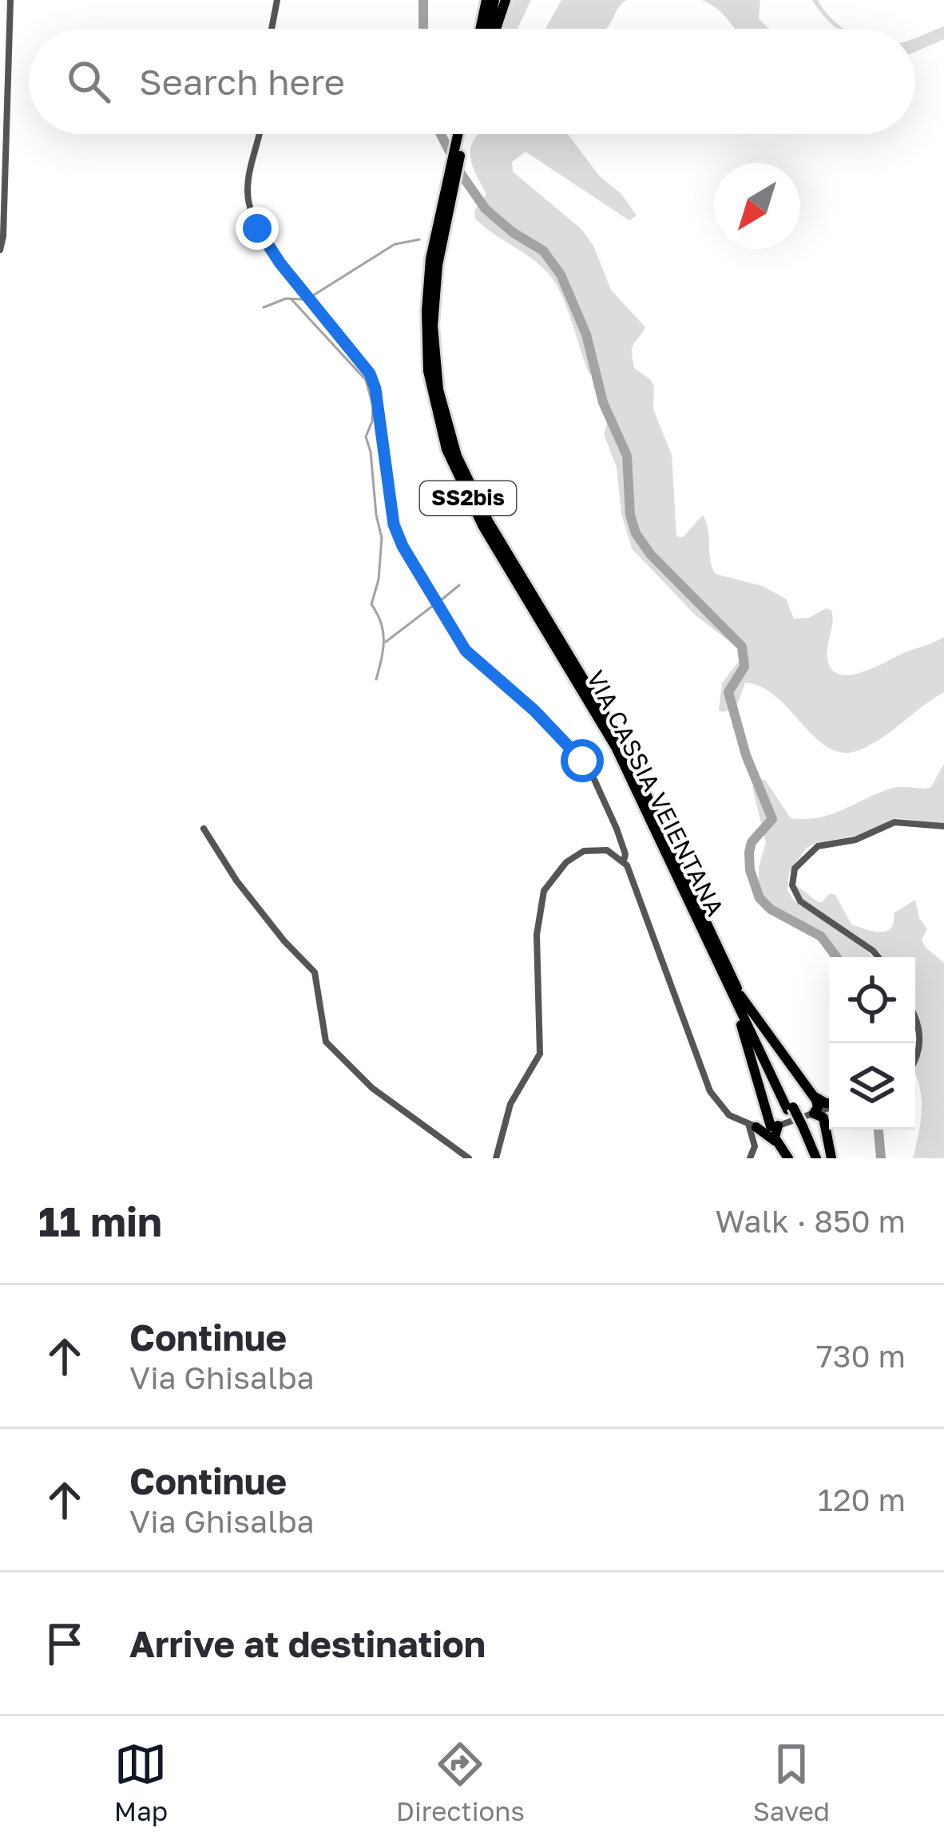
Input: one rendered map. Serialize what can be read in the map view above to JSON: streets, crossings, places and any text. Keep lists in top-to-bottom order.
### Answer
{
  "streets": {
    "highway": ["SS2bis", "VIA CASSIA VEIENTANA"]
  },
  "north": "bottom left",
  "page": {
    "search": "Search here",
    "heading": ["11 min", "Walk · 850 m"],
    "list": [
      ["Continue", "Via Ghisalba", "730 m"],
      ["Continue", "Via Ghisalba", "120 m"],
      "Arrive at destination"
    ],
    "nav": ["Map", "Directions", "Saved"]
  }
}
